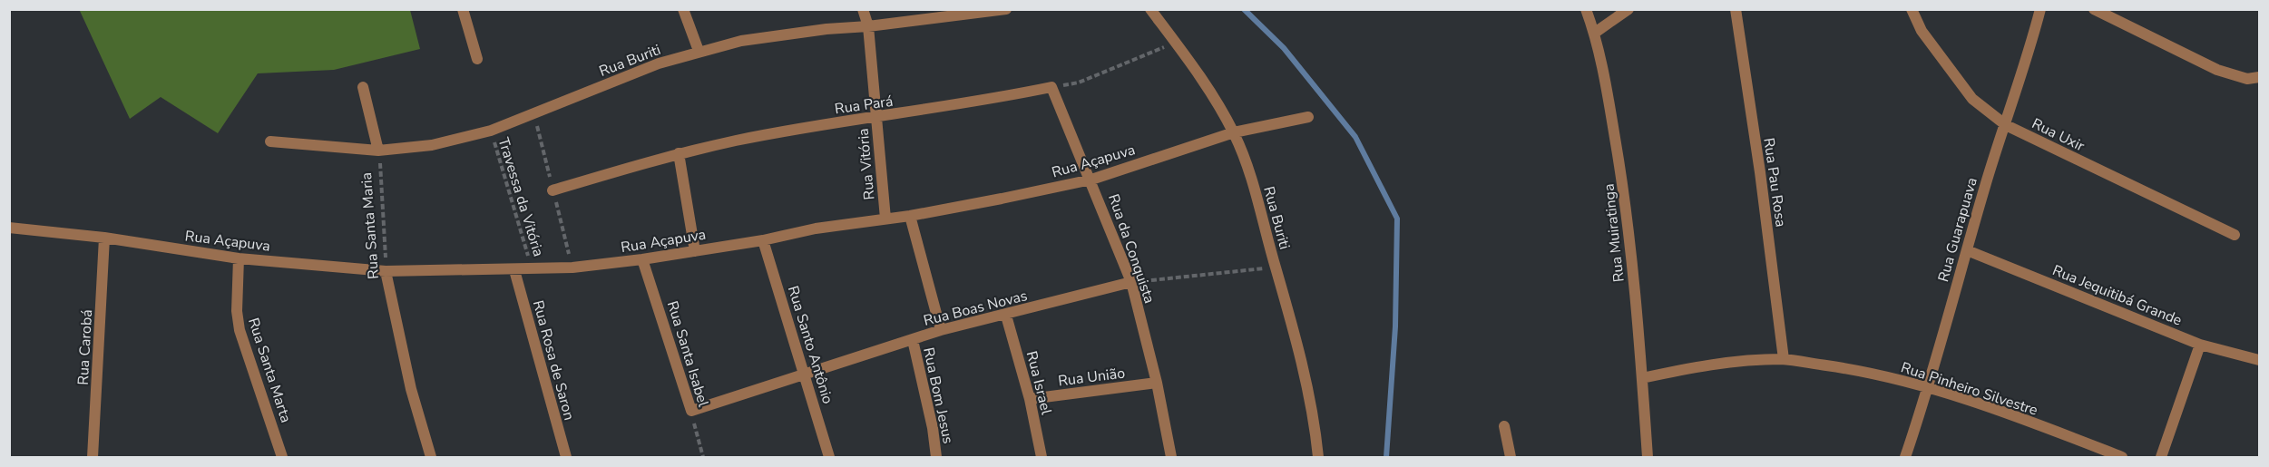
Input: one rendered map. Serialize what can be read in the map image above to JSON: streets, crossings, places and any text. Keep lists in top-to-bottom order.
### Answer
{
  "streets": {
    "street": [
      "Rua Buriti",
      "Rua Pará",
      "Rua Uxir",
      "Rua Açapuva",
      "Rua Vitória",
      "Rua Pau Rosa",
      "Rua Santa Maria",
      "Rua Guarapuava",
      "Rua Muiratinga",
      "Rua da Conquista",
      "Rua Jequitibá Grande",
      "Rua Boas Novas",
      "Rua Santo Antônio",
      "Rua Carobá",
      "Rua Santa Isabel",
      "Rua Rosa de Saron",
      "Rua Santa Marta",
      "Rua União",
      "Rua Israel",
      "Rua Pinheiro Silvestre",
      "Rua Bom Jesus"
    ],
    "path": ["Travessa da Vitória"]
  },
  "crossings": [
    ["Rua Buriti", "Rua Açapuva"],
    ["Rua Buriti", "Rua Vitória"],
    ["Rua Buriti", "Travessa da Vitória"],
    ["Rua Buriti", "Rua Santa Maria"],
    ["Rua Pará", "Rua Vitória"],
    ["Rua Pará", "Rua da Conquista"],
    ["Rua Uxir", "Rua Guarapuava"],
    ["Rua Açapuva", "Rua Vitória"],
    ["Rua Açapuva", "Travessa da Vitória"],
    ["Rua Açapuva", "Rua Santa Maria"],
    ["Rua Açapuva", "Rua da Conquista"],
    ["Rua Açapuva", "Rua Santo Antônio"],
    ["Rua Açapuva", "Rua Carobá"],
    ["Rua Açapuva", "Rua Santa Isabel"],
    ["Rua Açapuva", "Rua Rosa de Saron"],
    ["Rua Açapuva", "Rua Santa Marta"],
    ["Rua Pau Rosa", "Rua Pinheiro Silvestre"],
    ["Rua Guarapuava", "Rua Jequitibá Grande"],
    ["Rua Guarapuava", "Rua Pinheiro Silvestre"],
    ["Rua Muiratinga", "Rua Pinheiro Silvestre"],
    ["Rua da Conquista", "Rua Boas Novas"],
    ["Rua da Conquista", "Rua União"],
    ["Rua Boas Novas", "Rua Santo Antônio"],
    ["Rua Boas Novas", "Rua Santa Isabel"],
    ["Rua Boas Novas", "Rua Israel"],
    ["Rua Boas Novas", "Rua Bom Jesus"],
    ["Rua União", "Rua Israel"]
  ]
}
